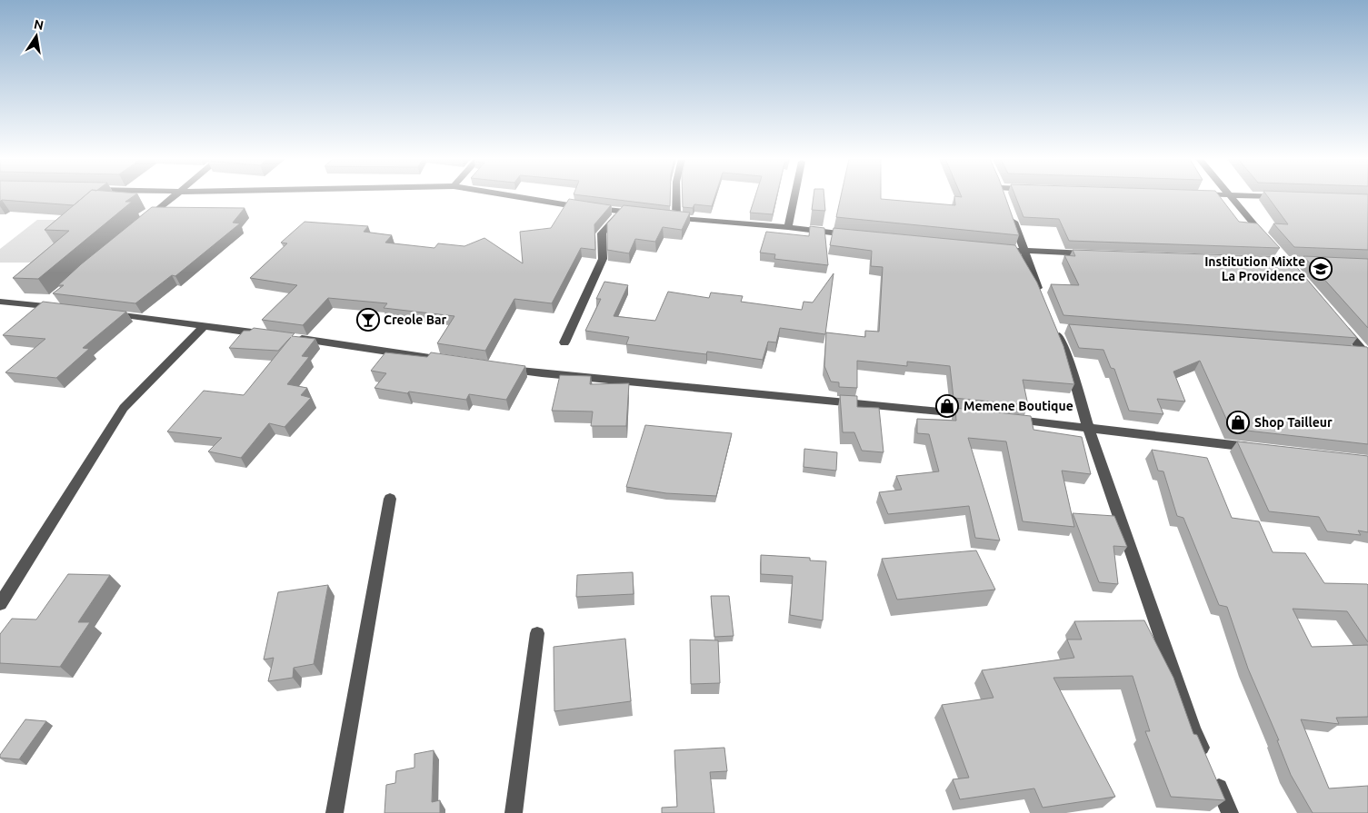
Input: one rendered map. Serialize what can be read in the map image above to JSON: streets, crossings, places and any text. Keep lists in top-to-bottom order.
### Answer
{
  "places": {
    "school or university": ["Institution Mixte La Providence"],
    "bar": ["Creole Bar"],
    "shop": ["Memene Boutique", "Shop Tailleur"]
  },
  "north": "top"
}
